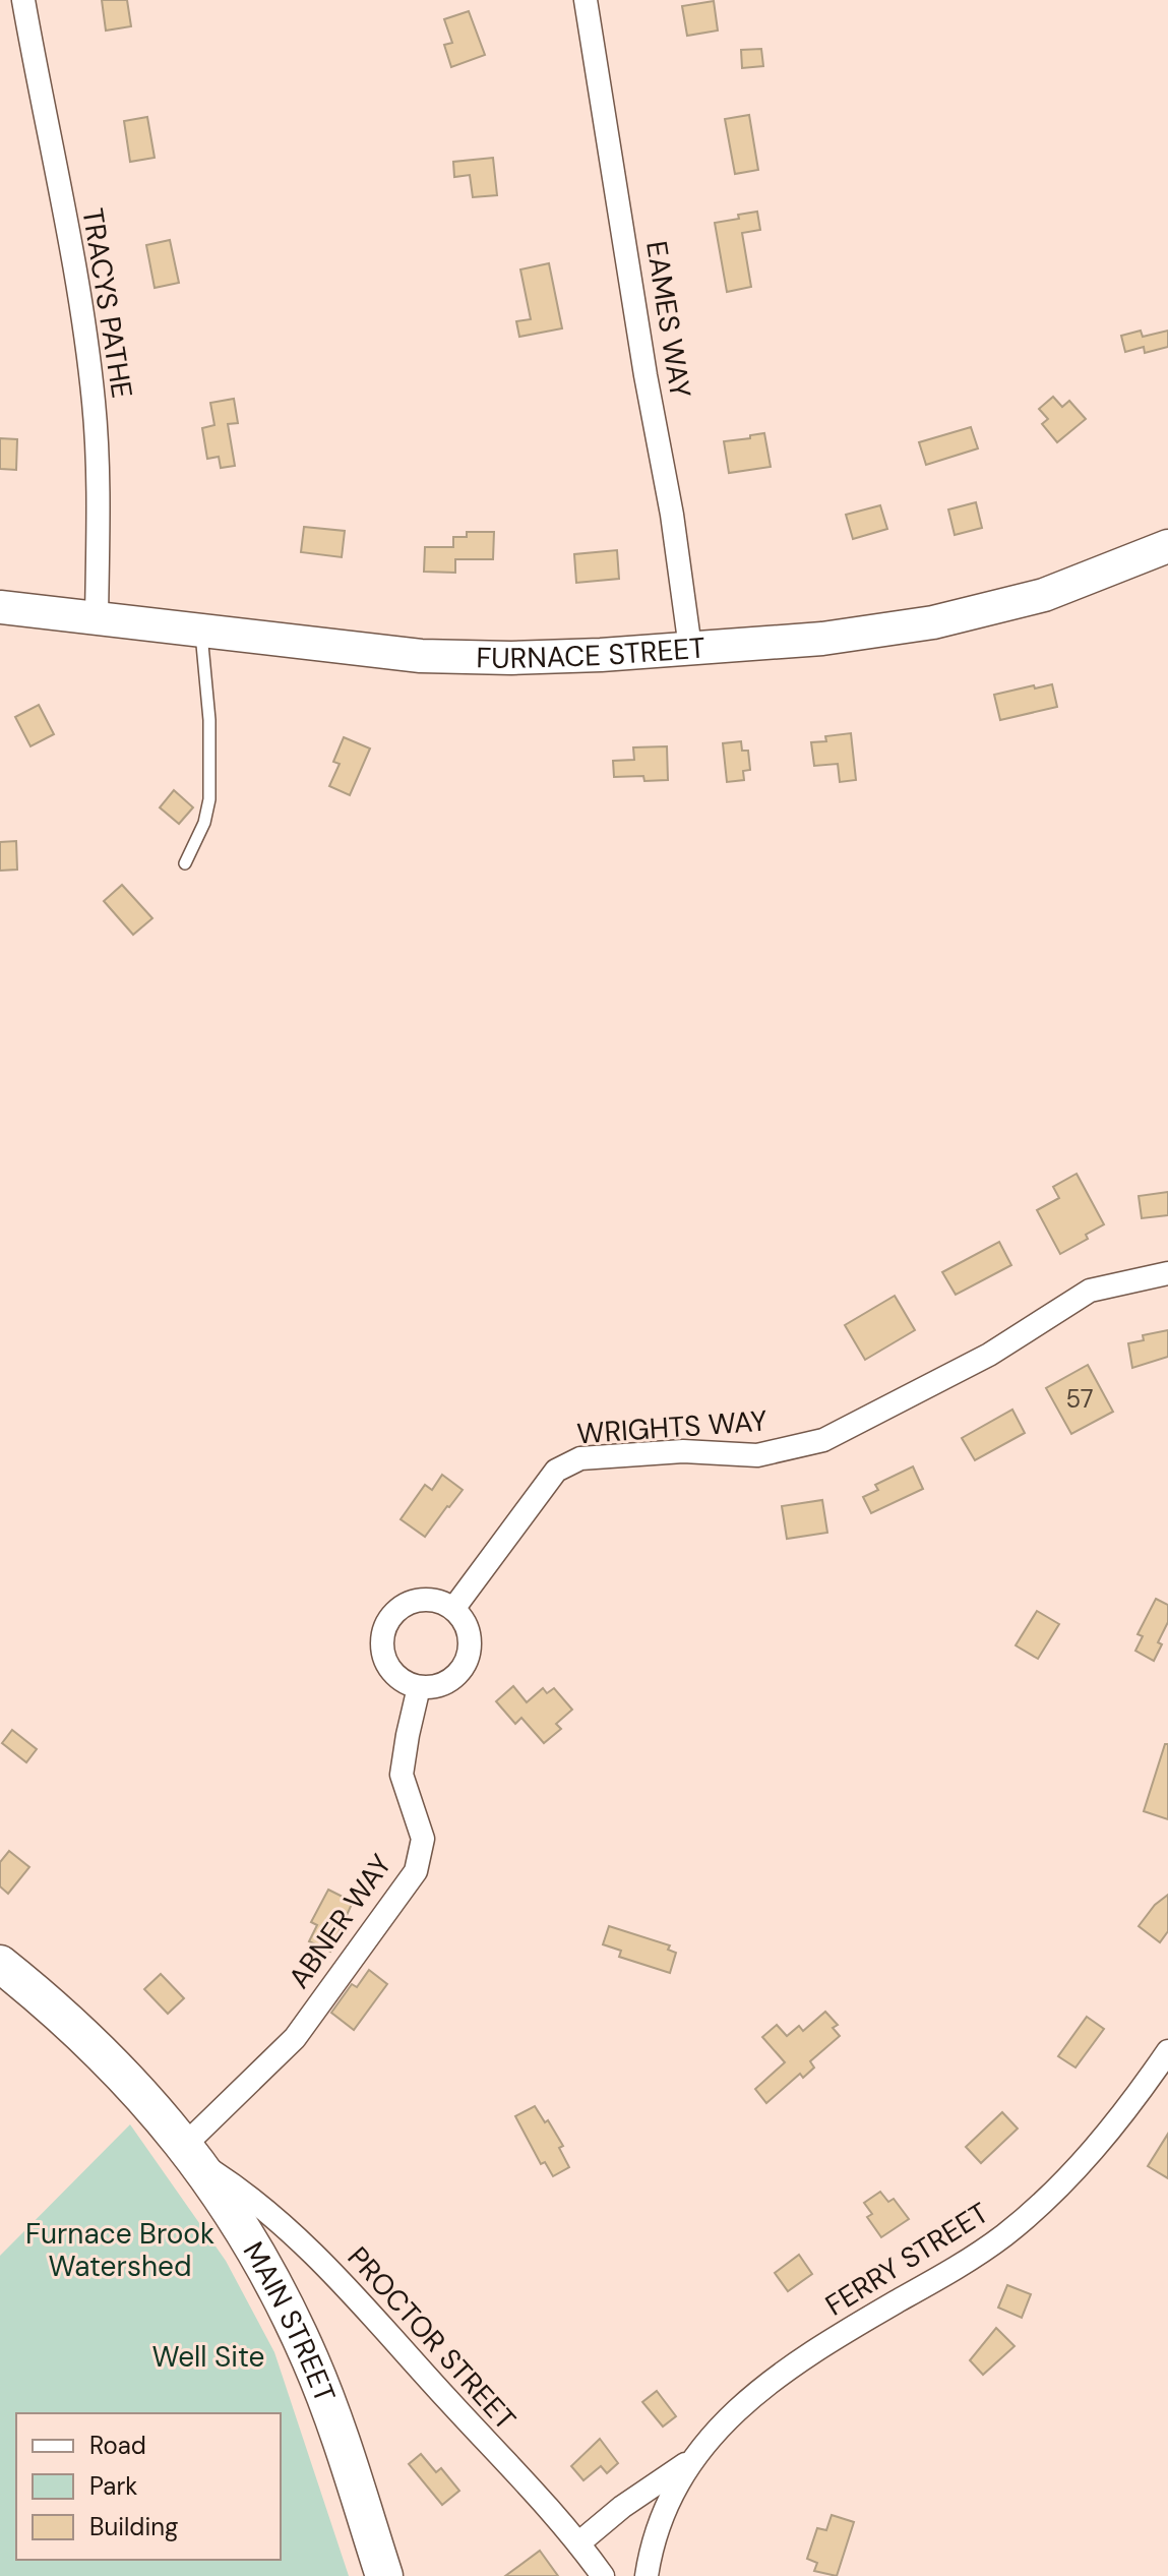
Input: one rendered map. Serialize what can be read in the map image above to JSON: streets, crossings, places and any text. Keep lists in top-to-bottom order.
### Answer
{
  "streets": {
    "main road": ["FURNACE STREET", "MAIN STREET"],
    "street": [
      "TRACYS PATHE",
      "EAMES WAY",
      "WRIGHTS WAY",
      "ABNER WAY",
      "FERRY STREET",
      "PROCTOR STREET"
    ]
  },
  "crossings": [
    ["TRACYS PATHE", "FURNACE STREET"],
    ["EAMES WAY", "FURNACE STREET"],
    ["WRIGHTS WAY", "ABNER WAY"],
    ["ABNER WAY", "MAIN STREET"],
    ["ABNER WAY", "PROCTOR STREET"],
    ["FERRY STREET", "PROCTOR STREET"],
    ["MAIN STREET", "PROCTOR STREET"]
  ],
  "parks": ["Furnace Brook Watershed", "Well Site"],
  "house_numbers": ["57"],
  "legend": ["Road", "Park", "Building"]
}
